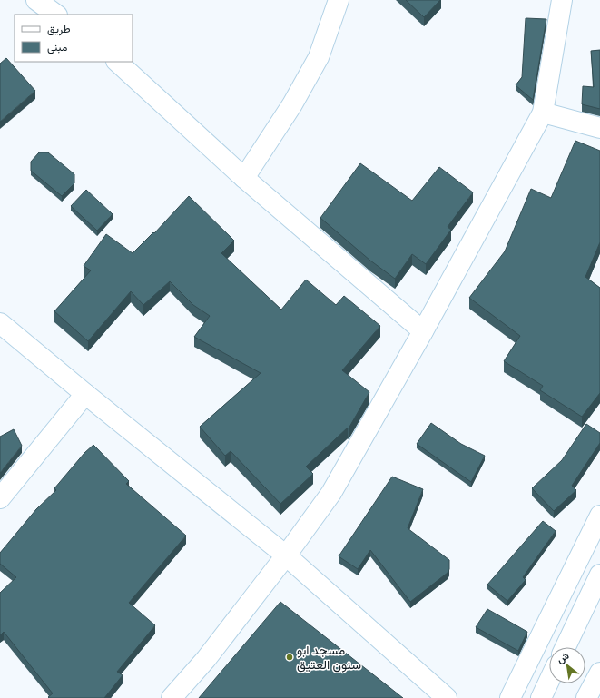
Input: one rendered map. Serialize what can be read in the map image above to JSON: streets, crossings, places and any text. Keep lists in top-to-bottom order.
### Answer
{
  "places": ["مسجد ابو سنون العتيق"],
  "legend": ["طريق", "مبنى"],
  "north": "top left"
}
